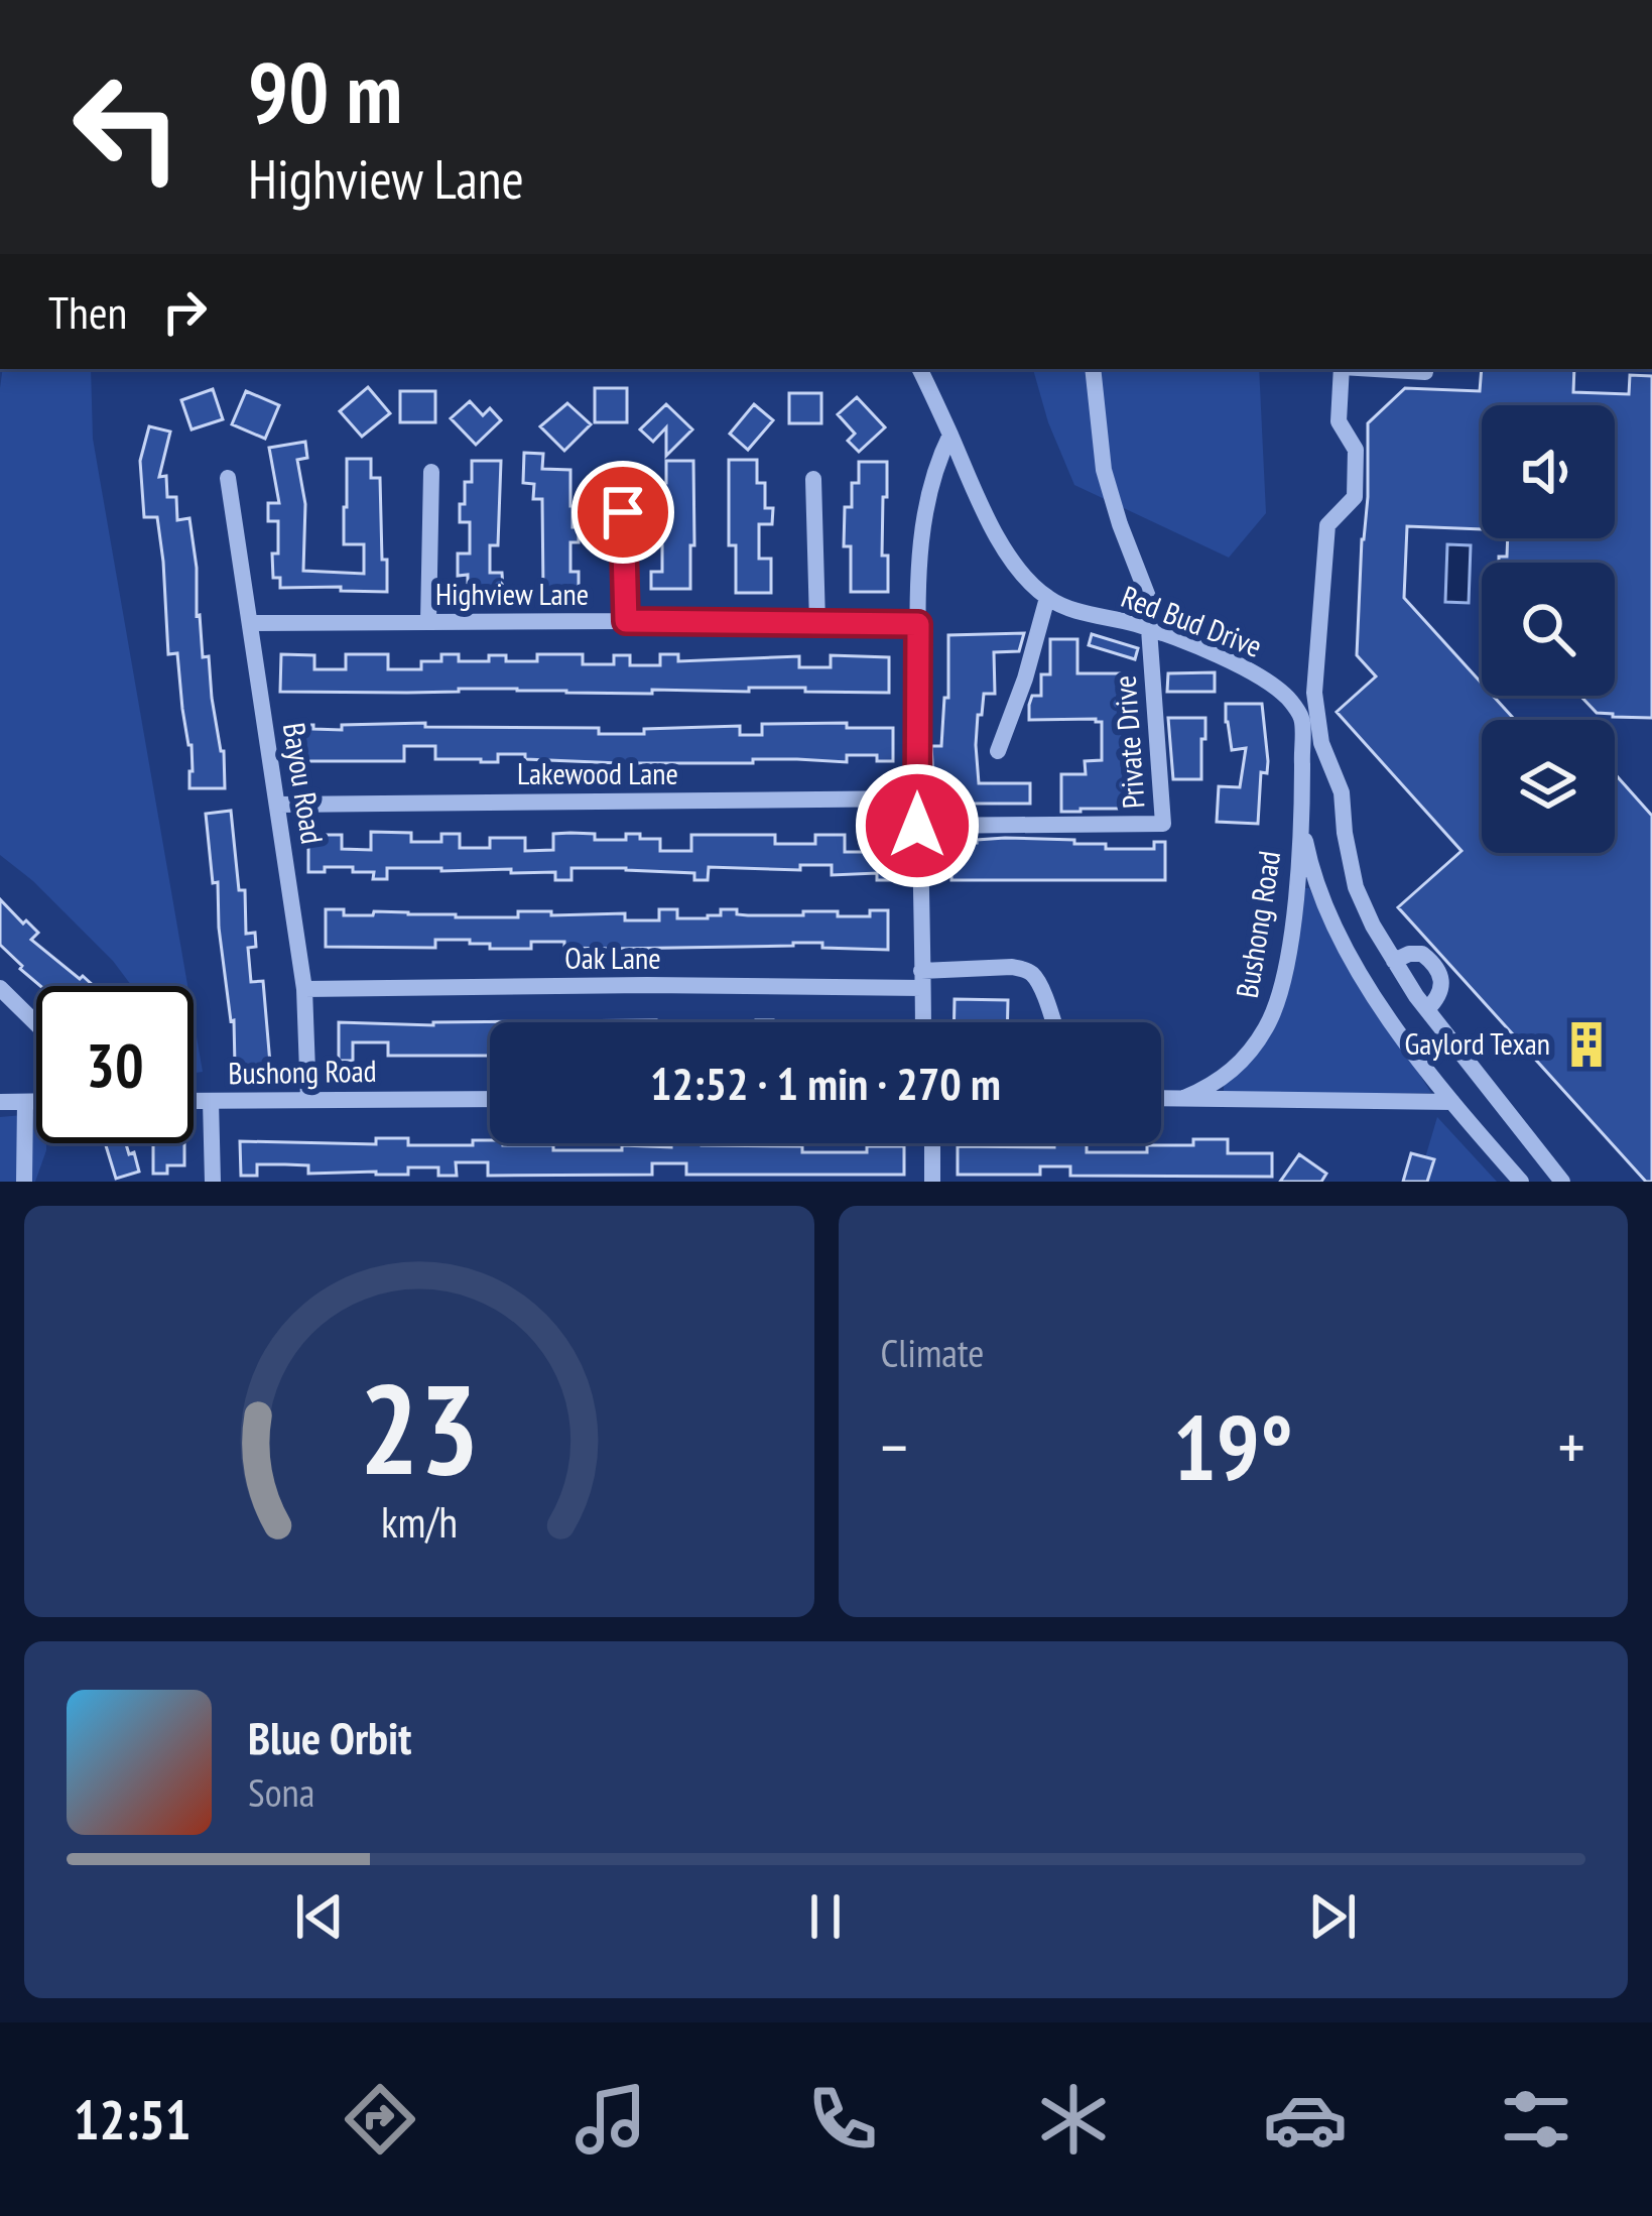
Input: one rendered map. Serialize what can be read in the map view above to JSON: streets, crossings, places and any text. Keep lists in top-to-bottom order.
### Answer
{
  "streets": {
    "street": [
      "Highview Lane",
      "Red Bud Drive",
      "Private Drive",
      "Lakewood Lane",
      "Bayou Road",
      "Bushong Road",
      "Oak Lane"
    ]
  },
  "crossings": [
    ["Highview Lane", "Bayou Road"],
    ["Red Bud Drive", "Private Drive"],
    ["Red Bud Drive", "Bushong Road"],
    ["Lakewood Lane", "Bayou Road"],
    ["Bayou Road", "Bushong Road"],
    ["Bayou Road", "Oak Lane"]
  ],
  "places": {
    "building": ["Gaylord Texan"]
  },
  "page": {
    "turn": ["90 m", "Highview Lane"],
    "then": "Then",
    "limit": "30",
    "trip": "12:52 · 1 min · 270 m",
    "tile": "Climate",
    "heat": ["−", "19°", "+"],
    "song": ["Blue Orbit", "Sona"],
    "tabs": "12:51",
    "gauge": ["23", "km/h"]
  }
}
